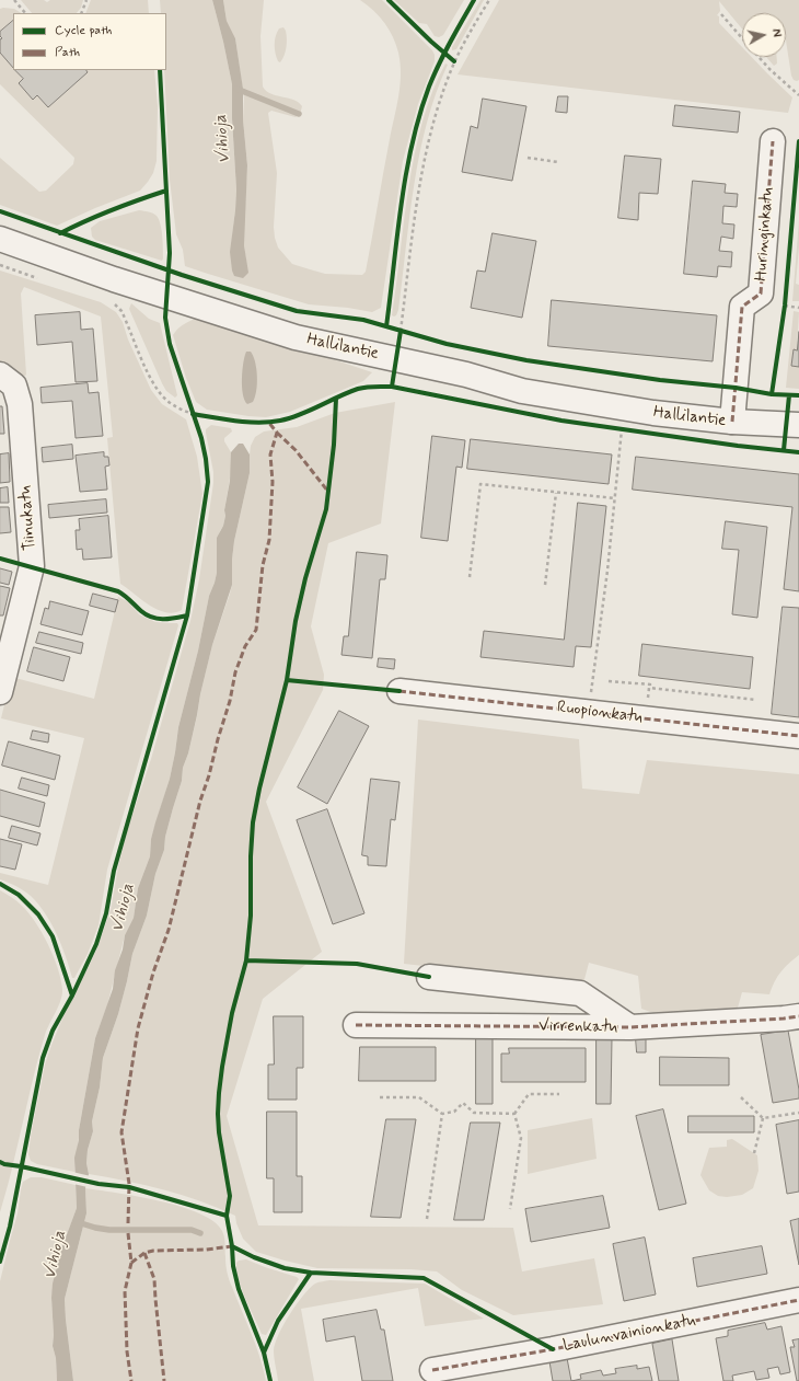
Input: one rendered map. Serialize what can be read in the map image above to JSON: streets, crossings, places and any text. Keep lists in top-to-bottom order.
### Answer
{
  "streets": {
    "street": [
      "Huringinkatu",
      "Hallilantie",
      "Tiinukatu",
      "Ruopionkatu",
      "Virrenkatu",
      "Laulunvainionkatu"
    ]
  },
  "crossings": [
    ["Huringinkatu", "Hallilantie"]
  ],
  "water": ["Vihioja"],
  "legend": ["Cycle path", "Path"],
  "north": "right"
}
